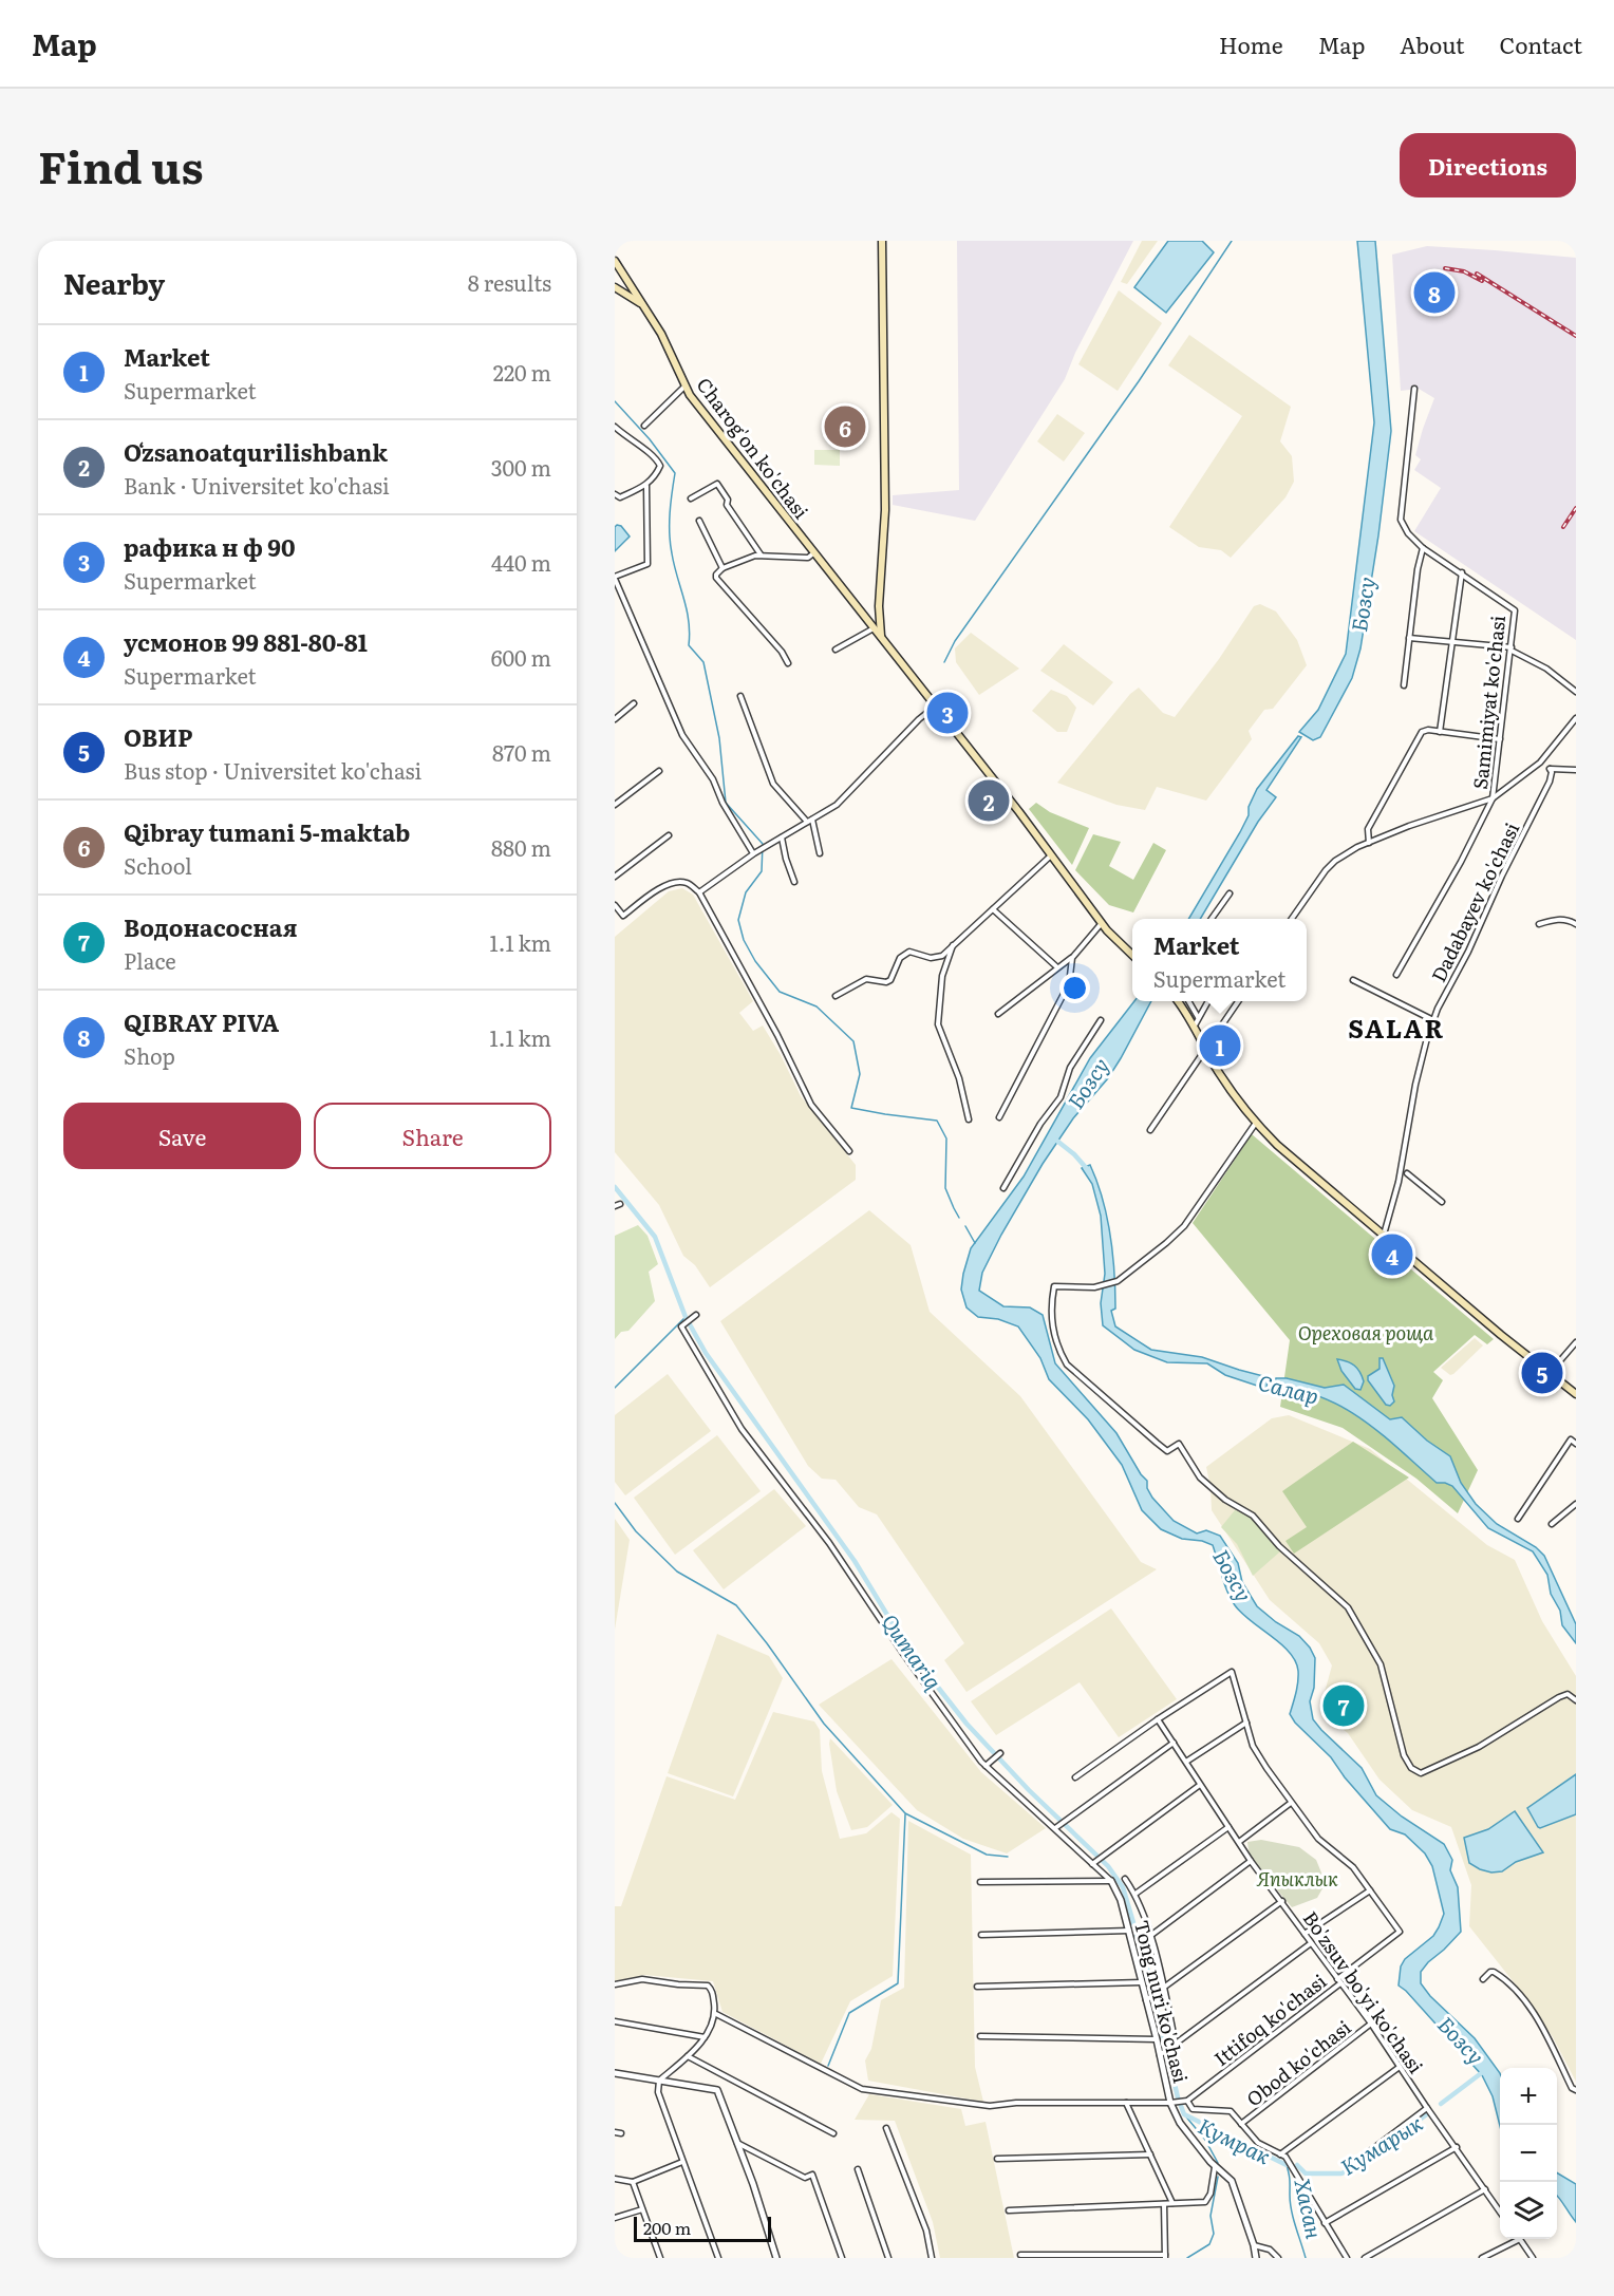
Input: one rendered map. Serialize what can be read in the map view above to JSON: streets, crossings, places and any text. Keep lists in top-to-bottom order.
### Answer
{
  "streets": {
    "main road": ["Charog'on ko'chasi"],
    "street": [
      "Samimiyat ko'chasi",
      "Dadabayev ko'chasi",
      "Bo'zsuv bo'yi ko'chasi",
      "Tong nuri ko'chasi",
      "Ittifoq ko'chasi",
      "Obod ko'chasi"
    ]
  },
  "crossings": [
    ["Bo'zsuv bo'yi ko'chasi", "Ittifoq ko'chasi"],
    ["Bo'zsuv bo'yi ko'chasi", "Obod ko'chasi"]
  ],
  "districts": ["SALAR"],
  "water": [
    "Бозсу",
    "Салар",
    "Qumariq",
    "Кумрак",
    "Кумарык",
    "Хасан"
  ],
  "parks": ["Ореховая роща", "Япыклык"],
  "scale_bar": "200 m",
  "page": {
    "header": "Map",
    "nav": [
      "Home",
      "Map",
      "About",
      "Contact"
    ],
    "title": "Find us",
    "buttons": [
      "Directions",
      ["Save", "Share"]
    ],
    "heading": ["Nearby", "8 results"],
    "pins": [
      "8",
      "6",
      "3",
      "2",
      "1",
      "4",
      "5",
      "7"
    ],
    "list": [
      {
        "mark": "1",
        "name": "Market",
        "note": "Supermarket",
        "value": "220 m"
      },
      {
        "mark": "2",
        "name": "Oʻzsanoatqurilishbank",
        "note": "Bank · Universitet ko'chasi",
        "value": "300 m"
      },
      {
        "mark": "3",
        "name": "рафика н ф 90",
        "note": "Supermarket",
        "value": "440 m"
      },
      {
        "mark": "4",
        "name": "усмонов 99 881-80-81",
        "note": "Supermarket",
        "value": "600 m"
      },
      {
        "mark": "5",
        "name": "ОВИР",
        "note": "Bus stop · Universitet ko'chasi",
        "value": "870 m"
      },
      {
        "mark": "6",
        "name": "Qibray tumani 5-maktab",
        "note": "School",
        "value": "880 m"
      },
      {
        "mark": "7",
        "name": "Водонасосная",
        "note": "Place",
        "value": "1.1 km"
      },
      {
        "mark": "8",
        "name": "QIBRAY PIVA",
        "note": "Shop",
        "value": "1.1 km"
      }
    ],
    "popup": ["Market", "Supermarket"],
    "map_buttons": ["+", "−"],
    "scale": "200 m"
  }
}
